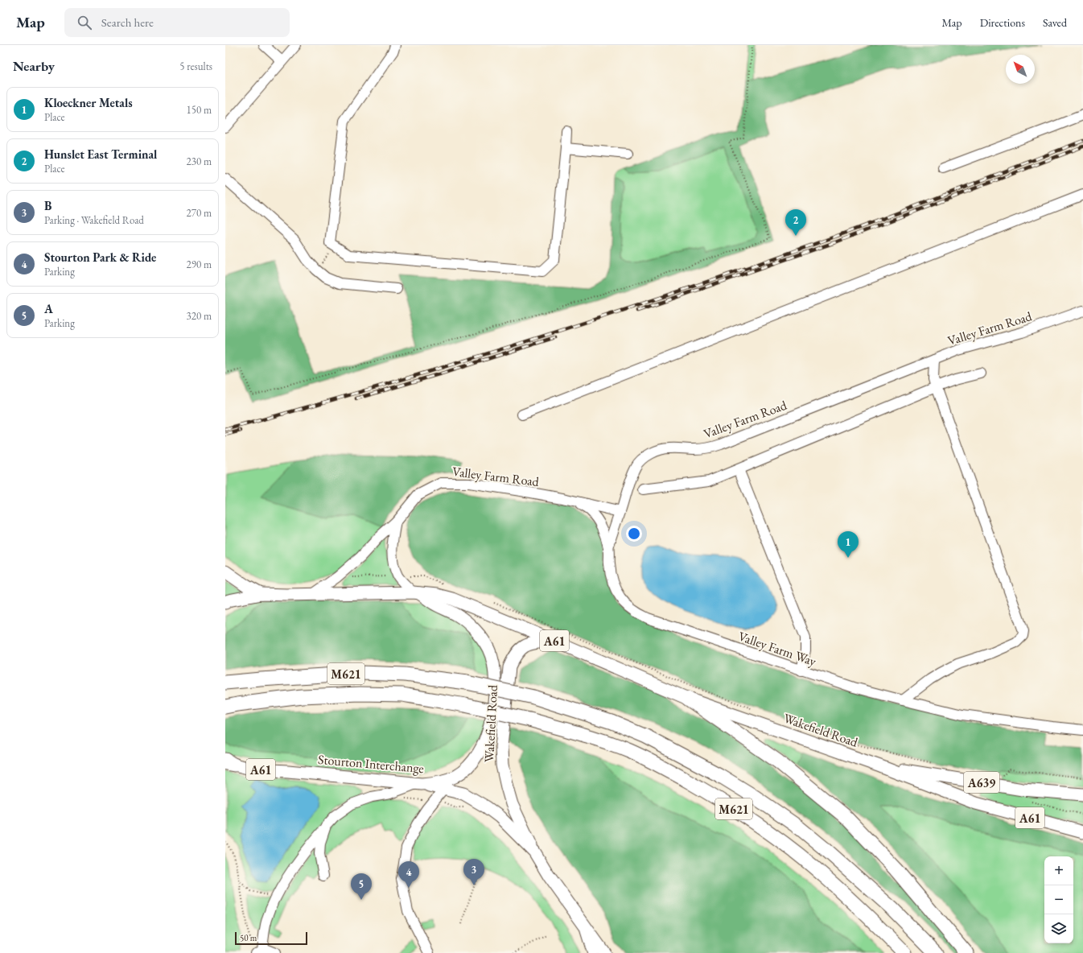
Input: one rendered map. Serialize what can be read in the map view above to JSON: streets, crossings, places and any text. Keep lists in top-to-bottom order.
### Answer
{
  "streets": {
    "highway": ["M621"],
    "main road": [
      "A61",
      "Wakefield Road",
      "Stourton Interchange",
      "A639"
    ],
    "street": ["Valley Farm Road", "Valley Farm Way"]
  },
  "crossings": [
    ["Valley Farm Road", "A61"],
    ["Valley Farm Road", "Valley Farm Way"],
    ["A61", "Wakefield Road"],
    ["A61", "Stourton Interchange"],
    ["Wakefield Road", "Stourton Interchange"],
    ["Wakefield Road", "A639"]
  ],
  "scale_bar": "50 m",
  "north": "top left",
  "page": {
    "header": "Map",
    "search": "Search here",
    "nav": ["Map", "Directions", "Saved"],
    "heading": ["Nearby", "5 results"],
    "list": [
      {
        "mark": "1",
        "name": "Kloeckner Metals",
        "note": "Place",
        "value": "150 m"
      },
      {
        "mark": "2",
        "name": "Hunslet East Terminal",
        "note": "Place",
        "value": "230 m"
      },
      {
        "mark": "3",
        "name": "B",
        "note": "Parking · Wakefield Road",
        "value": "270 m"
      },
      {
        "mark": "4",
        "name": "Stourton Park & Ride",
        "note": "Parking",
        "value": "290 m"
      },
      {
        "mark": "5",
        "name": "A",
        "note": "Parking",
        "value": "320 m"
      }
    ],
    "pins": [
      "2",
      "1",
      "3",
      "4",
      "5"
    ],
    "map_buttons": ["+", "−"],
    "scale": "50 m"
  }
}
